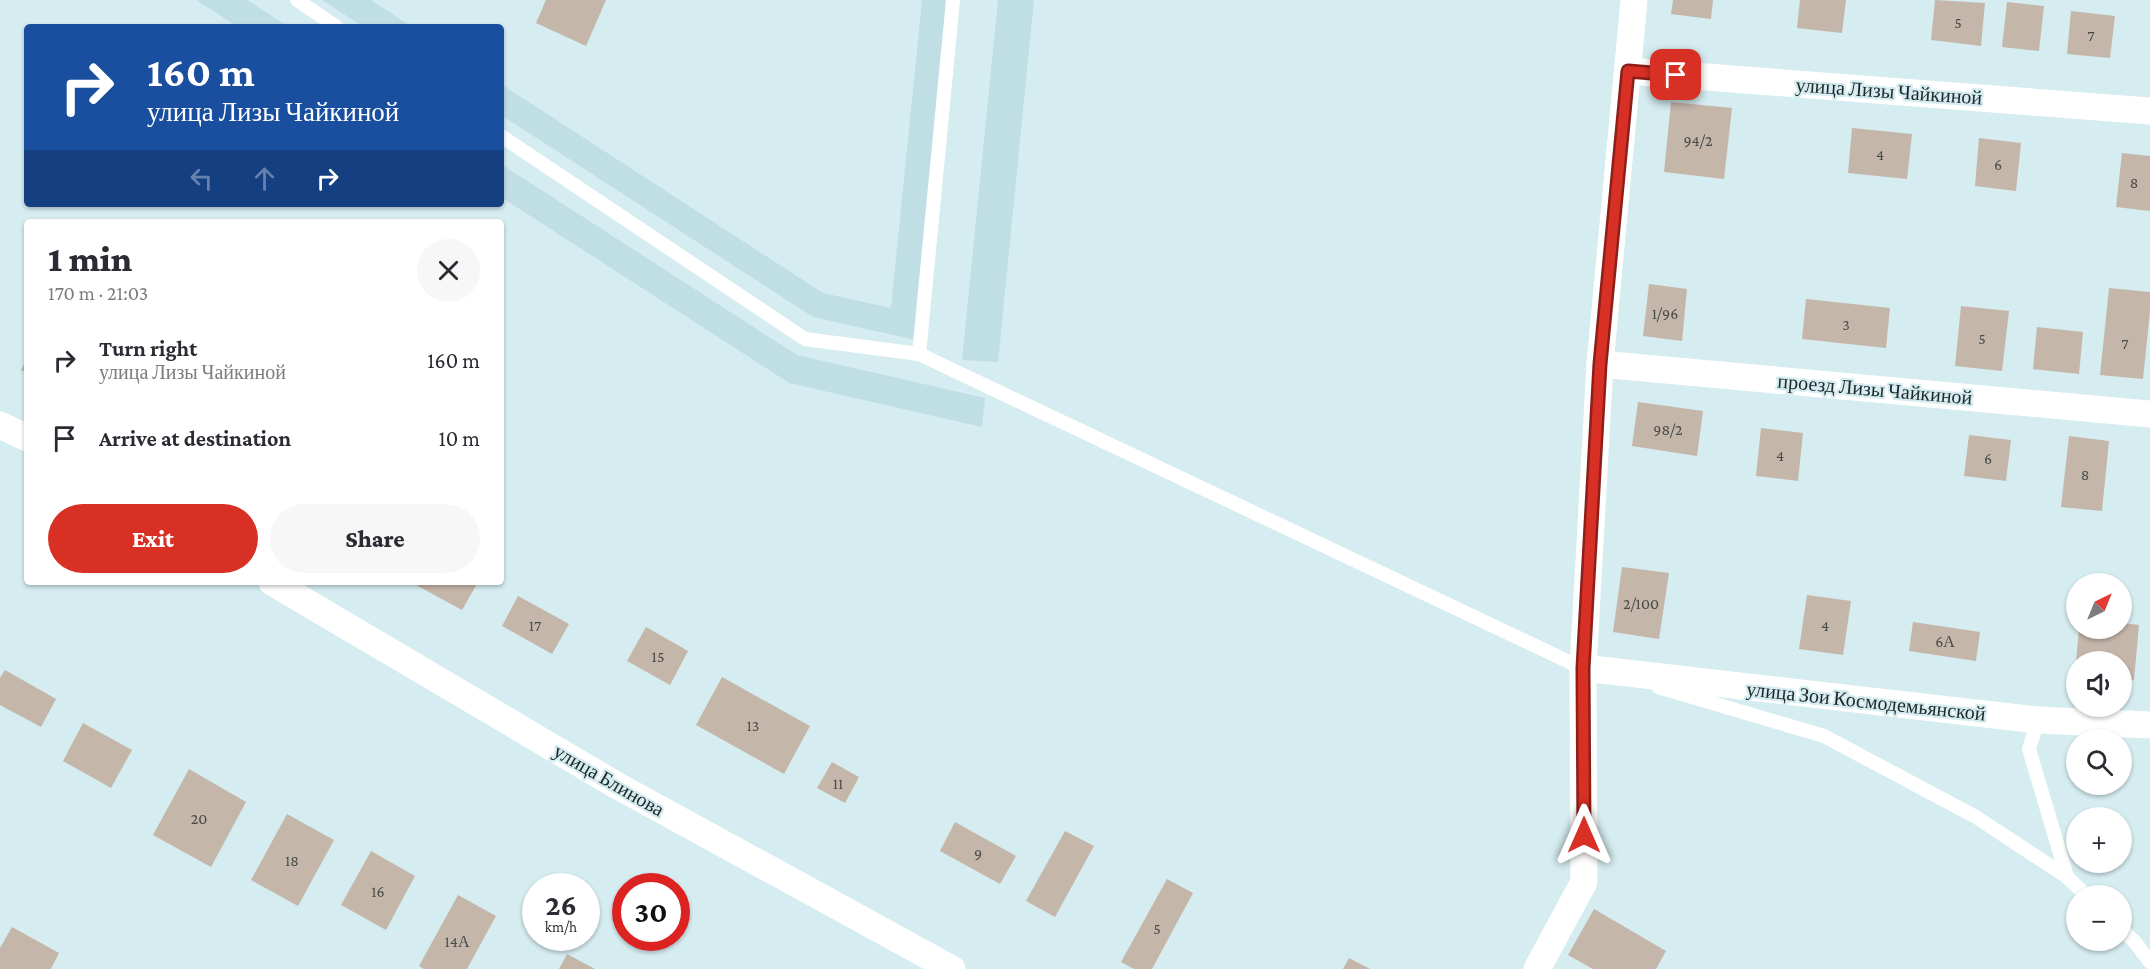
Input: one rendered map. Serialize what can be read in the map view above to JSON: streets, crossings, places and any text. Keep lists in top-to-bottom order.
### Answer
{
  "streets": {
    "street": [
      "улица Лизы Чайкиной",
      "проезд Лизы Чайкиной",
      "улица Зои Космодемьянской",
      "улица Блинова"
    ]
  },
  "house_numbers": [
    "5",
    "7",
    "94/2",
    "4",
    "6",
    "8",
    "1/96",
    "3",
    "5",
    "7",
    "98/2",
    "4",
    "6",
    "8",
    "2/100",
    "17",
    "4",
    "6А",
    "15",
    "13",
    "11",
    "20",
    "9",
    "18",
    "16",
    "5",
    "14А"
  ],
  "north": "top right",
  "page": {
    "turn": ["160 m", "улица Лизы Чайкиной"],
    "heading": ["1 min", "170 m · 21:03"],
    "list": [
      {
        "name": "Turn right",
        "note": "улица Лизы Чайкиной",
        "value": "160 m"
      },
      {
        "name": "Arrive at destination",
        "value": "10 m"
      }
    ],
    "buttons": ["Exit", "Share"],
    "map_buttons": ["+", "−"],
    "speed": "26 km/h",
    "limit": "30"
  }
}
